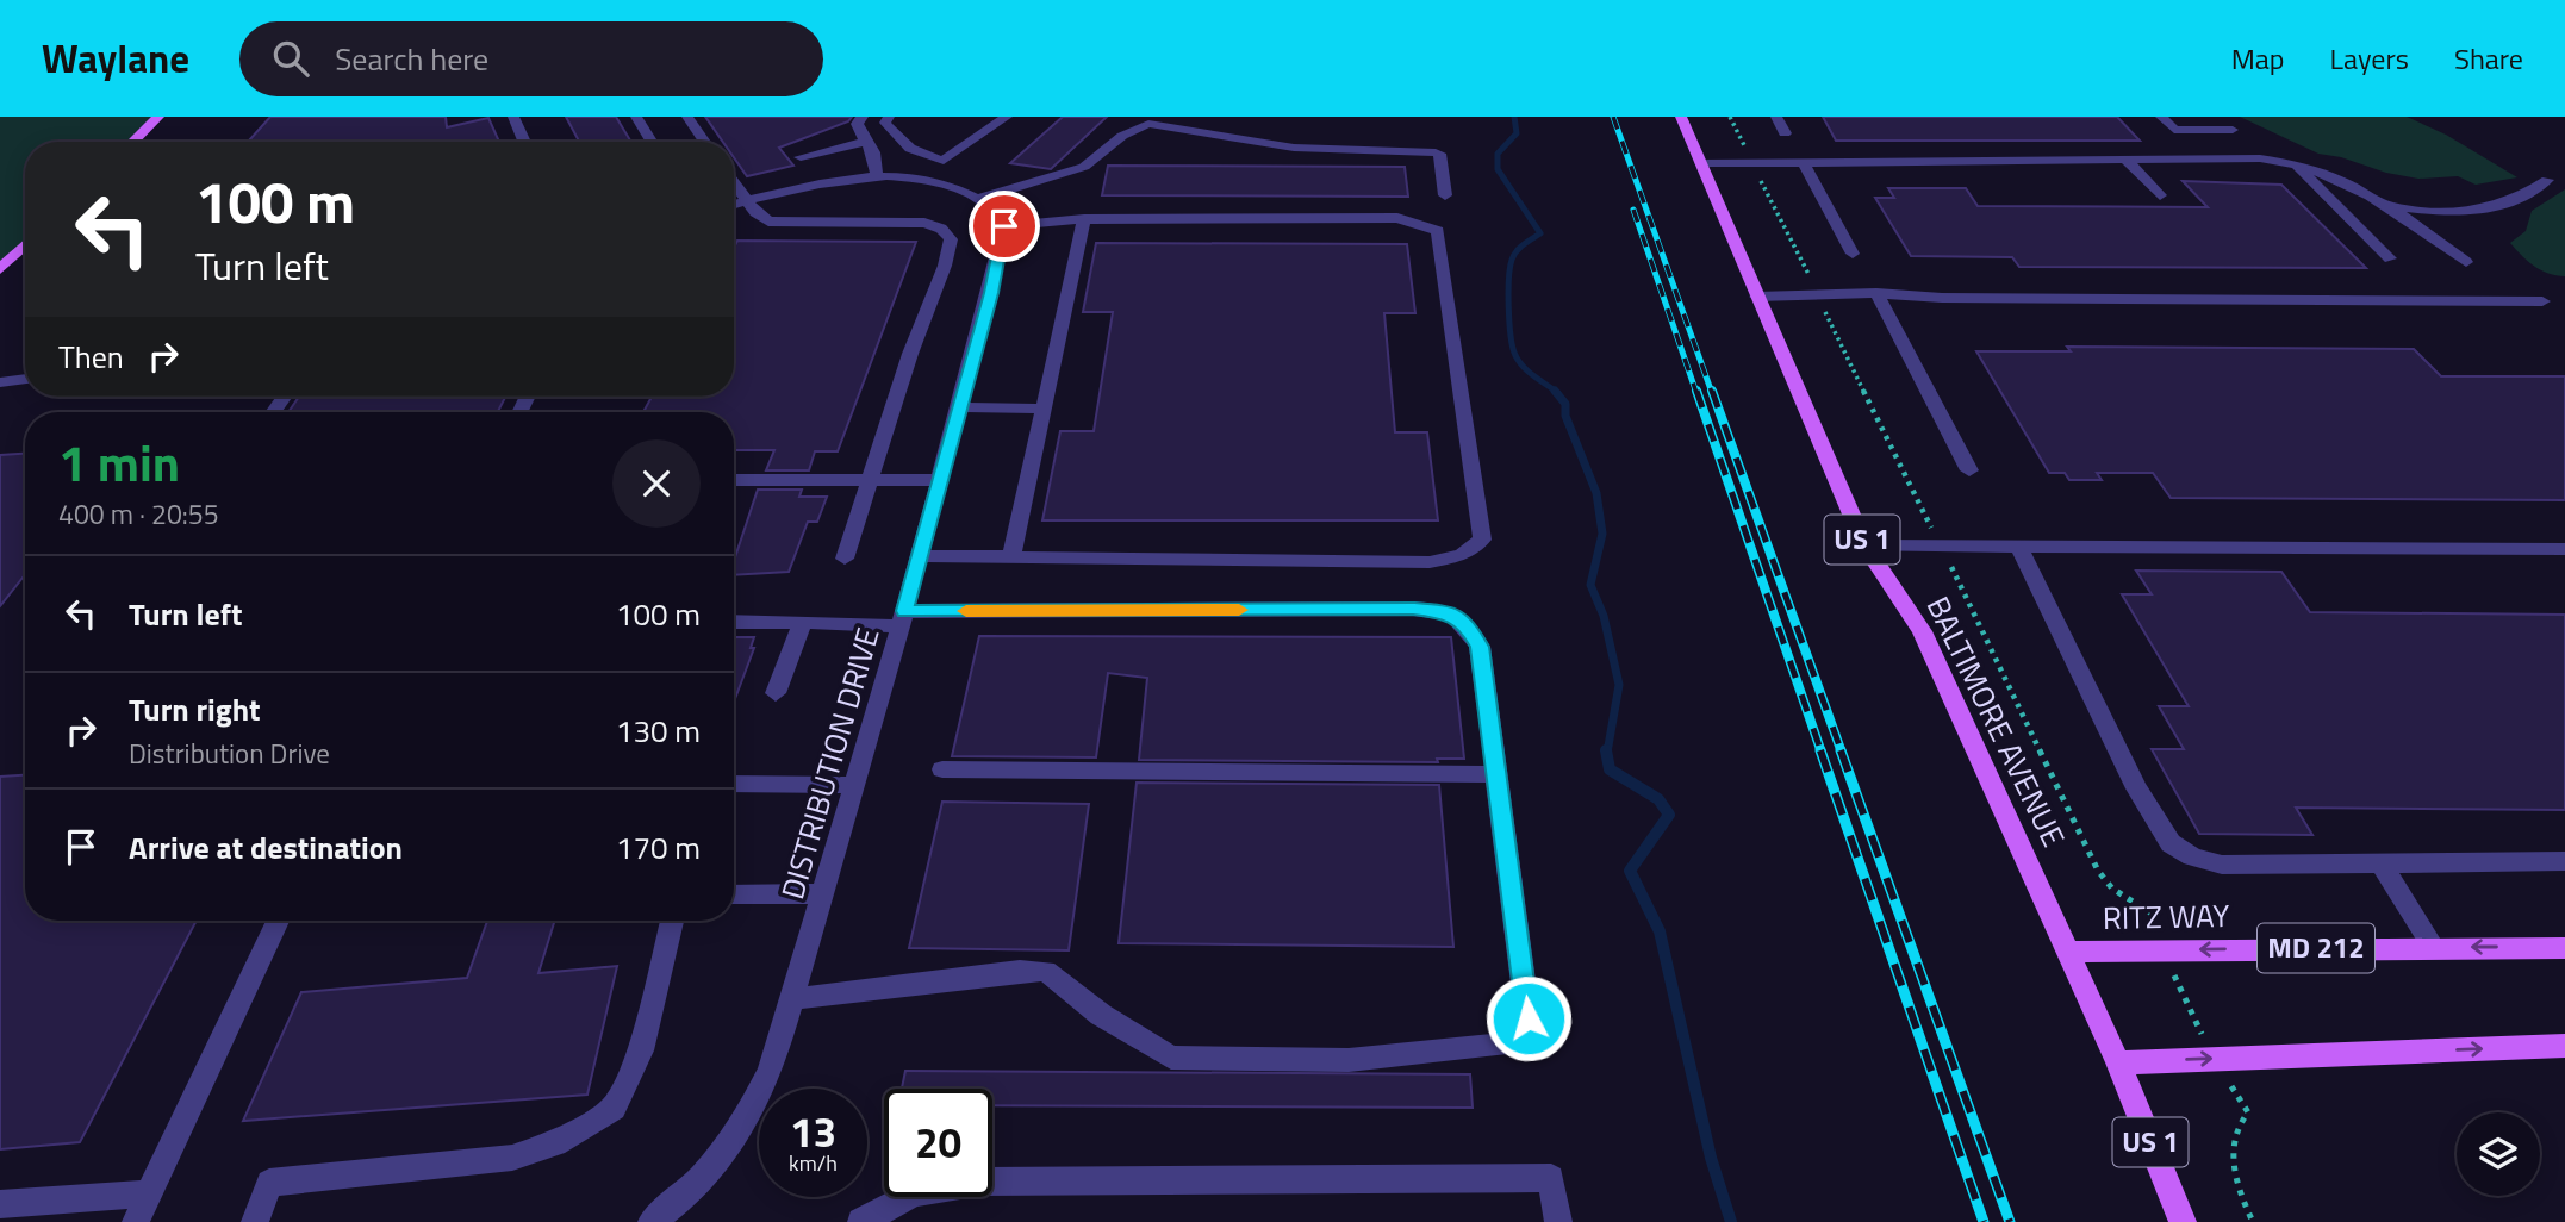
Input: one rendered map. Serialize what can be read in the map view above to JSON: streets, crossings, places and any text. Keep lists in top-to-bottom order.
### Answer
{
  "streets": {
    "main road": [
      "US 1",
      "BALTIMORE AVENUE",
      "RITZ WAY",
      "MD 212"
    ],
    "street": ["DISTRIBUTION DRIVE"]
  },
  "crossings": [
    ["BALTIMORE AVENUE", "RITZ WAY"]
  ],
  "page": {
    "header": "Waylane",
    "search": "Search here",
    "nav": ["Map", "Layers", "Share"],
    "turn": ["100 m", "Turn left"],
    "then": "Then",
    "heading": ["1 min", "400 m · 20:55"],
    "list": [
      {
        "name": "Turn left",
        "value": "100 m"
      },
      {
        "name": "Turn right",
        "note": "Distribution Drive",
        "value": "130 m"
      },
      {
        "name": "Arrive at destination",
        "value": "170 m"
      }
    ],
    "speed": "13 km/h",
    "limit": "20"
  }
}
